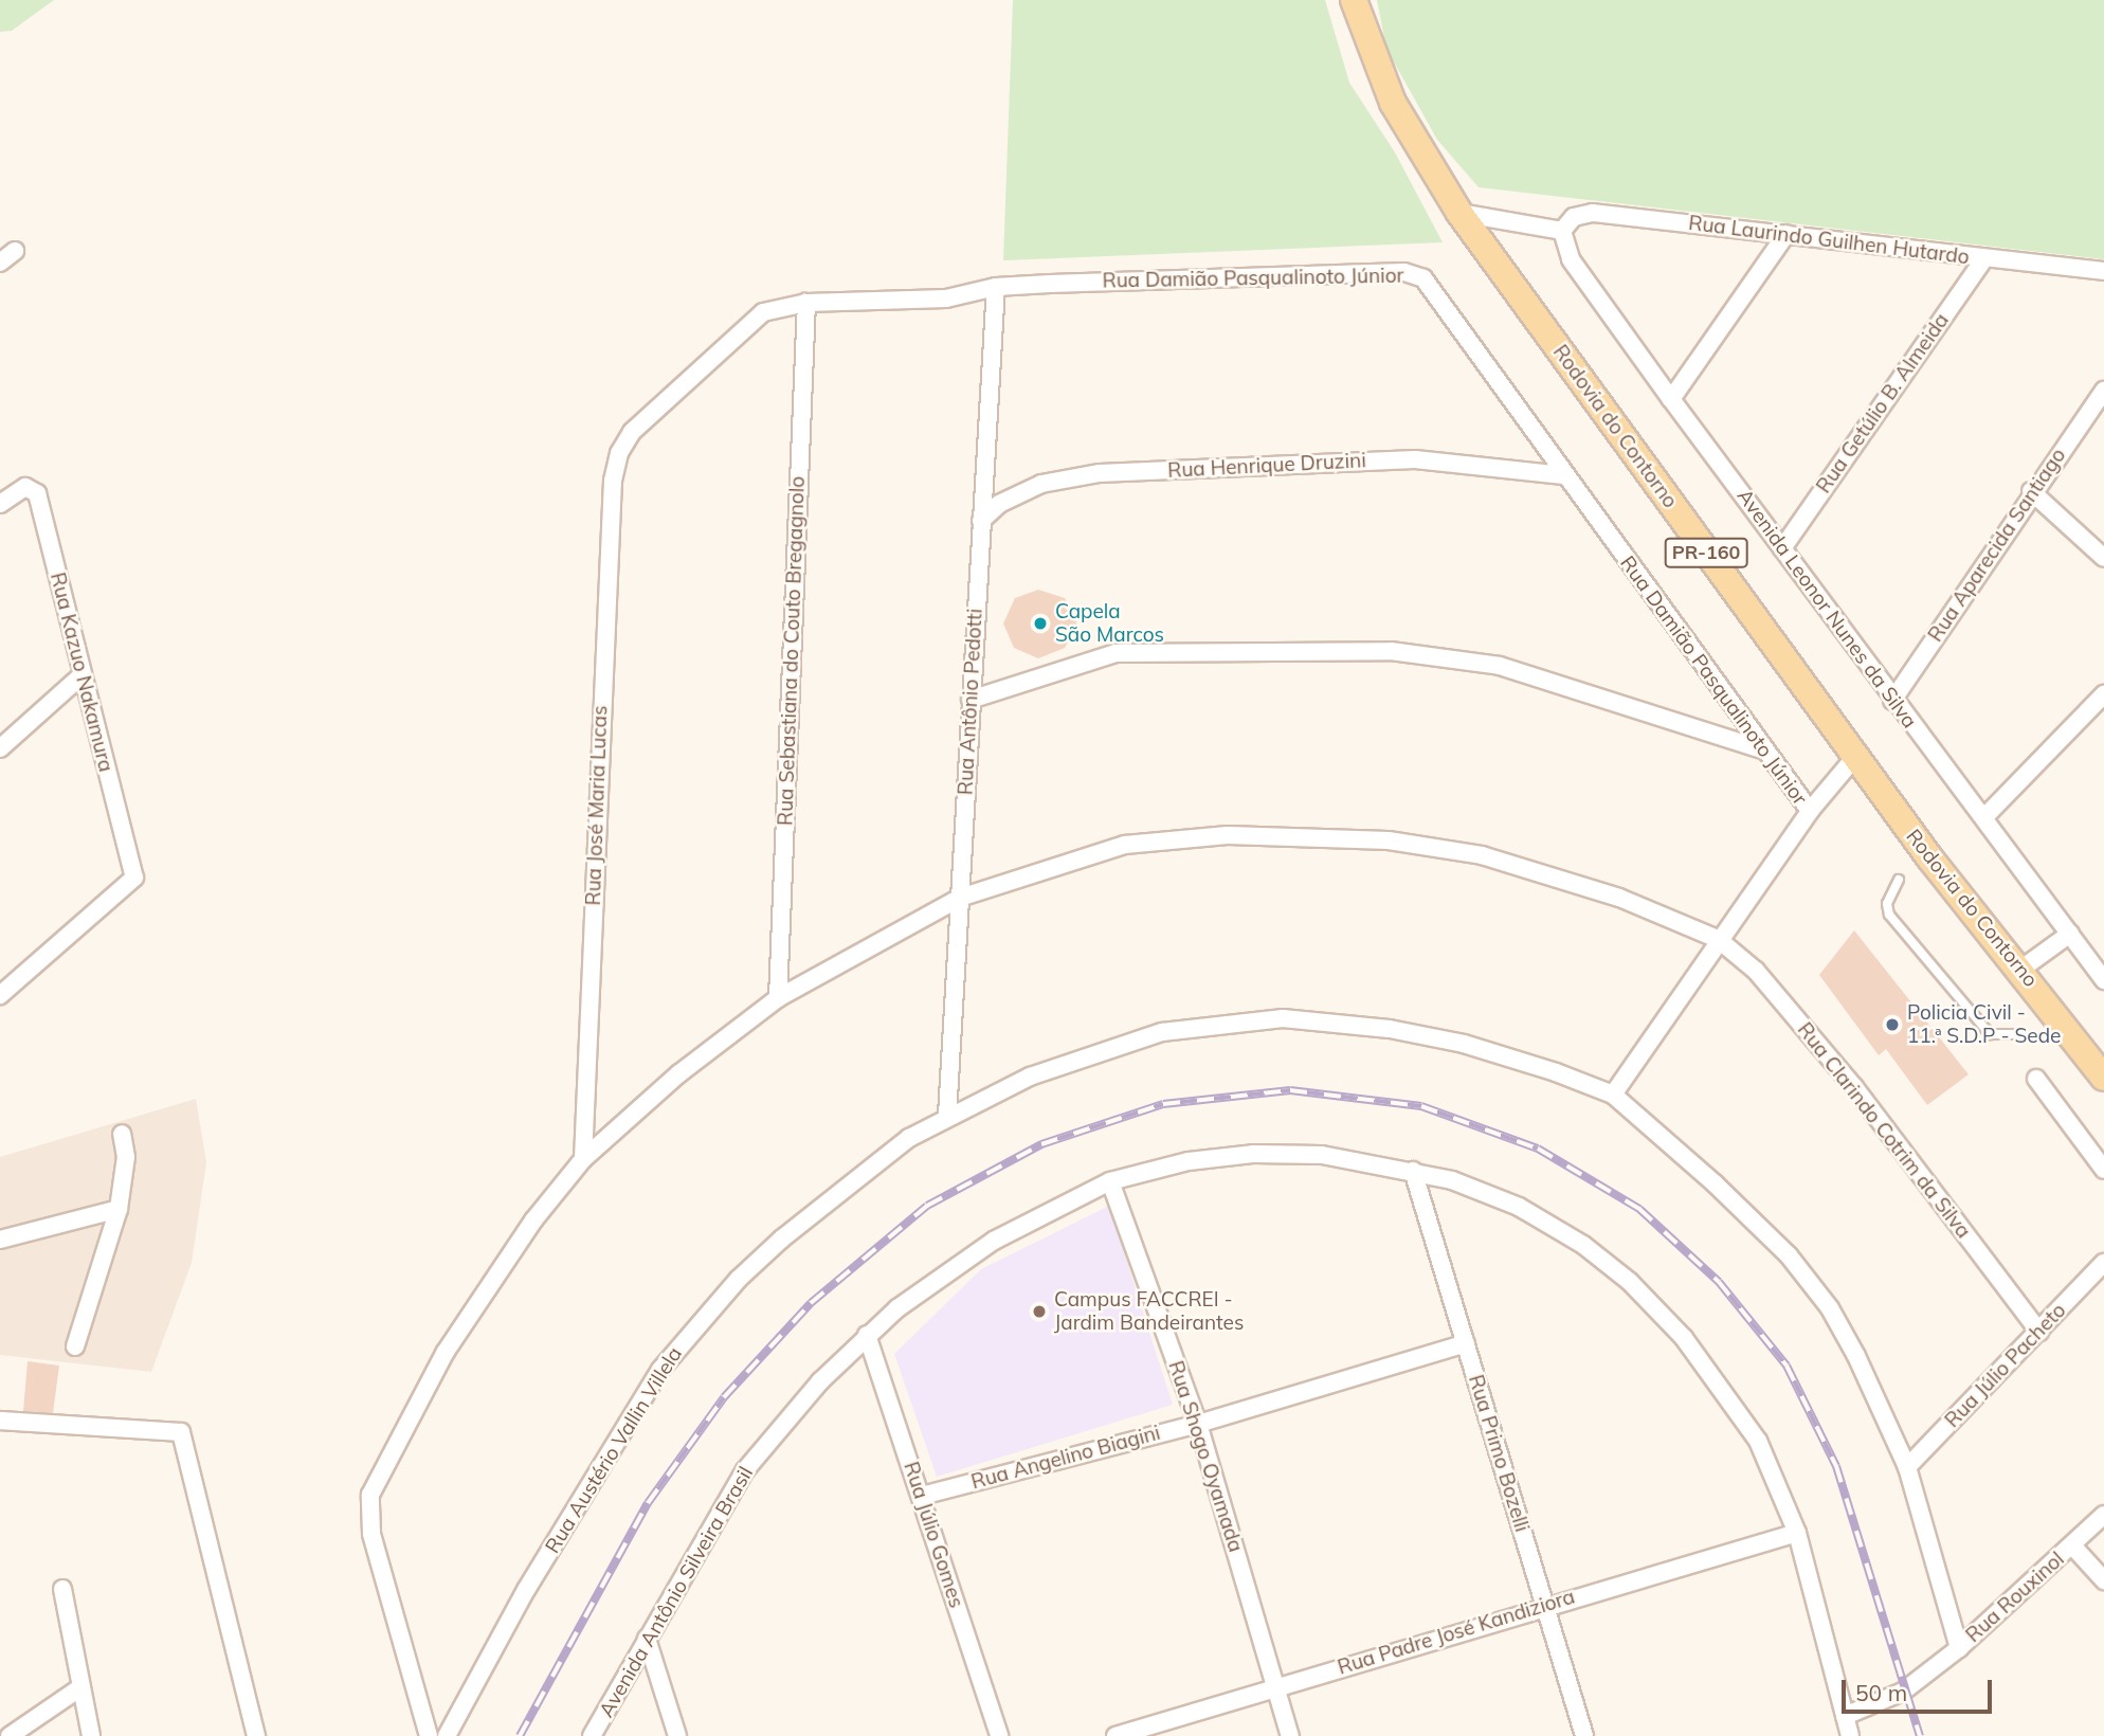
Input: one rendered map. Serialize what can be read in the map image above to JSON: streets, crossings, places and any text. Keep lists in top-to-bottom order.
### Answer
{
  "streets": {
    "main road": ["Rodovia do Contorno", "PR-160"],
    "street": [
      "Rua Laurindo Guilhen Hutardo",
      "Rua Damião Pasqualinoto Júnior",
      "Rua Getúlio B. Almeida",
      "Rua Henrique Druzini",
      "Rua Aparecida Santiago",
      "Avenida Leonor Nunes da Silva",
      "Rua Sebastiana do Couto Bregagnolo",
      "Rua Kazuo Nakamura",
      "Rua Antônio Pedotti",
      "Rua José Maria Lucas",
      "Rua Clarindo Cotrim da Silva",
      "Rua Júlio Pacheto",
      "Rua Austério Vallin Villela",
      "Rua Primo Bozelli",
      "Rua Shogo Oyamada",
      "Rua Angelino Biagini",
      "Rua Júlio Gomes",
      "Avenida Antônio Silveira Brasil",
      "Rua Rouxinol",
      "Rua Padre José Kandiziora"
    ]
  },
  "crossings": [
    ["Rua Laurindo Guilhen Hutardo", "Rua Getúlio B. Almeida"],
    ["Rua Laurindo Guilhen Hutardo", "Avenida Leonor Nunes da Silva"],
    ["Rua Damião Pasqualinoto Júnior", "Rua Henrique Druzini"],
    ["Rua Damião Pasqualinoto Júnior", "Rua Sebastiana do Couto Bregagnolo"],
    ["Rua Damião Pasqualinoto Júnior", "Rua Antônio Pedotti"],
    ["Rua Damião Pasqualinoto Júnior", "Rua José Maria Lucas"],
    ["Rua Getúlio B. Almeida", "Avenida Leonor Nunes da Silva"],
    ["Rua Henrique Druzini", "Rua Antônio Pedotti"],
    ["Rua Aparecida Santiago", "Avenida Leonor Nunes da Silva"],
    ["Rua Sebastiana do Couto Bregagnolo", "Rua Clarindo Cotrim da Silva"],
    ["Rua Antônio Pedotti", "Rua Clarindo Cotrim da Silva"],
    ["Rua Antônio Pedotti", "Rua Austério Vallin Villela"],
    ["Rua José Maria Lucas", "Rua Clarindo Cotrim da Silva"],
    ["Rua Clarindo Cotrim da Silva", "Rua Júlio Pacheto"],
    ["Rua Júlio Pacheto", "Rua Austério Vallin Villela"],
    ["Rua Austério Vallin Villela", "Rua Rouxinol"],
    ["Rua Primo Bozelli", "Rua Angelino Biagini"],
    ["Rua Primo Bozelli", "Avenida Antônio Silveira Brasil"],
    ["Rua Primo Bozelli", "Rua Padre José Kandiziora"],
    ["Rua Shogo Oyamada", "Rua Angelino Biagini"],
    ["Rua Shogo Oyamada", "Avenida Antônio Silveira Brasil"],
    ["Rua Shogo Oyamada", "Rua Padre José Kandiziora"],
    ["Rua Angelino Biagini", "Rua Júlio Gomes"],
    ["Rua Júlio Gomes", "Avenida Antônio Silveira Brasil"],
    ["Avenida Antônio Silveira Brasil", "Rua Rouxinol"],
    ["Avenida Antônio Silveira Brasil", "Rua Padre José Kandiziora"]
  ],
  "places": ["Capela São Marcos", "Policia Civil - 11.ª S.D.P - Sede", "Campus FACCREI - Jardim Bandeirantes"],
  "scale_bar": "50 m"
}
